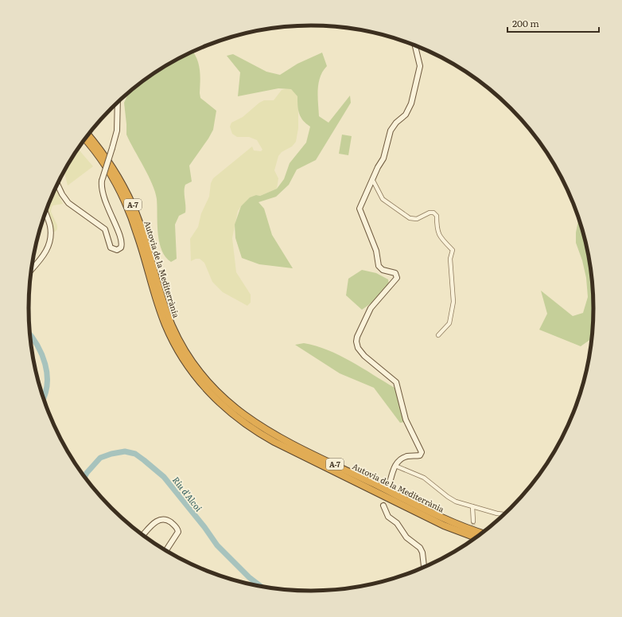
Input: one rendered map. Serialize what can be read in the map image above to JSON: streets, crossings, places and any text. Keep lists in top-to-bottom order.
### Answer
{
  "streets": {
    "highway": ["A-7", "Autovia de la Mediterrània"]
  },
  "water": ["Riu d'Alcoi"],
  "scale_bar": "200 m"
}
